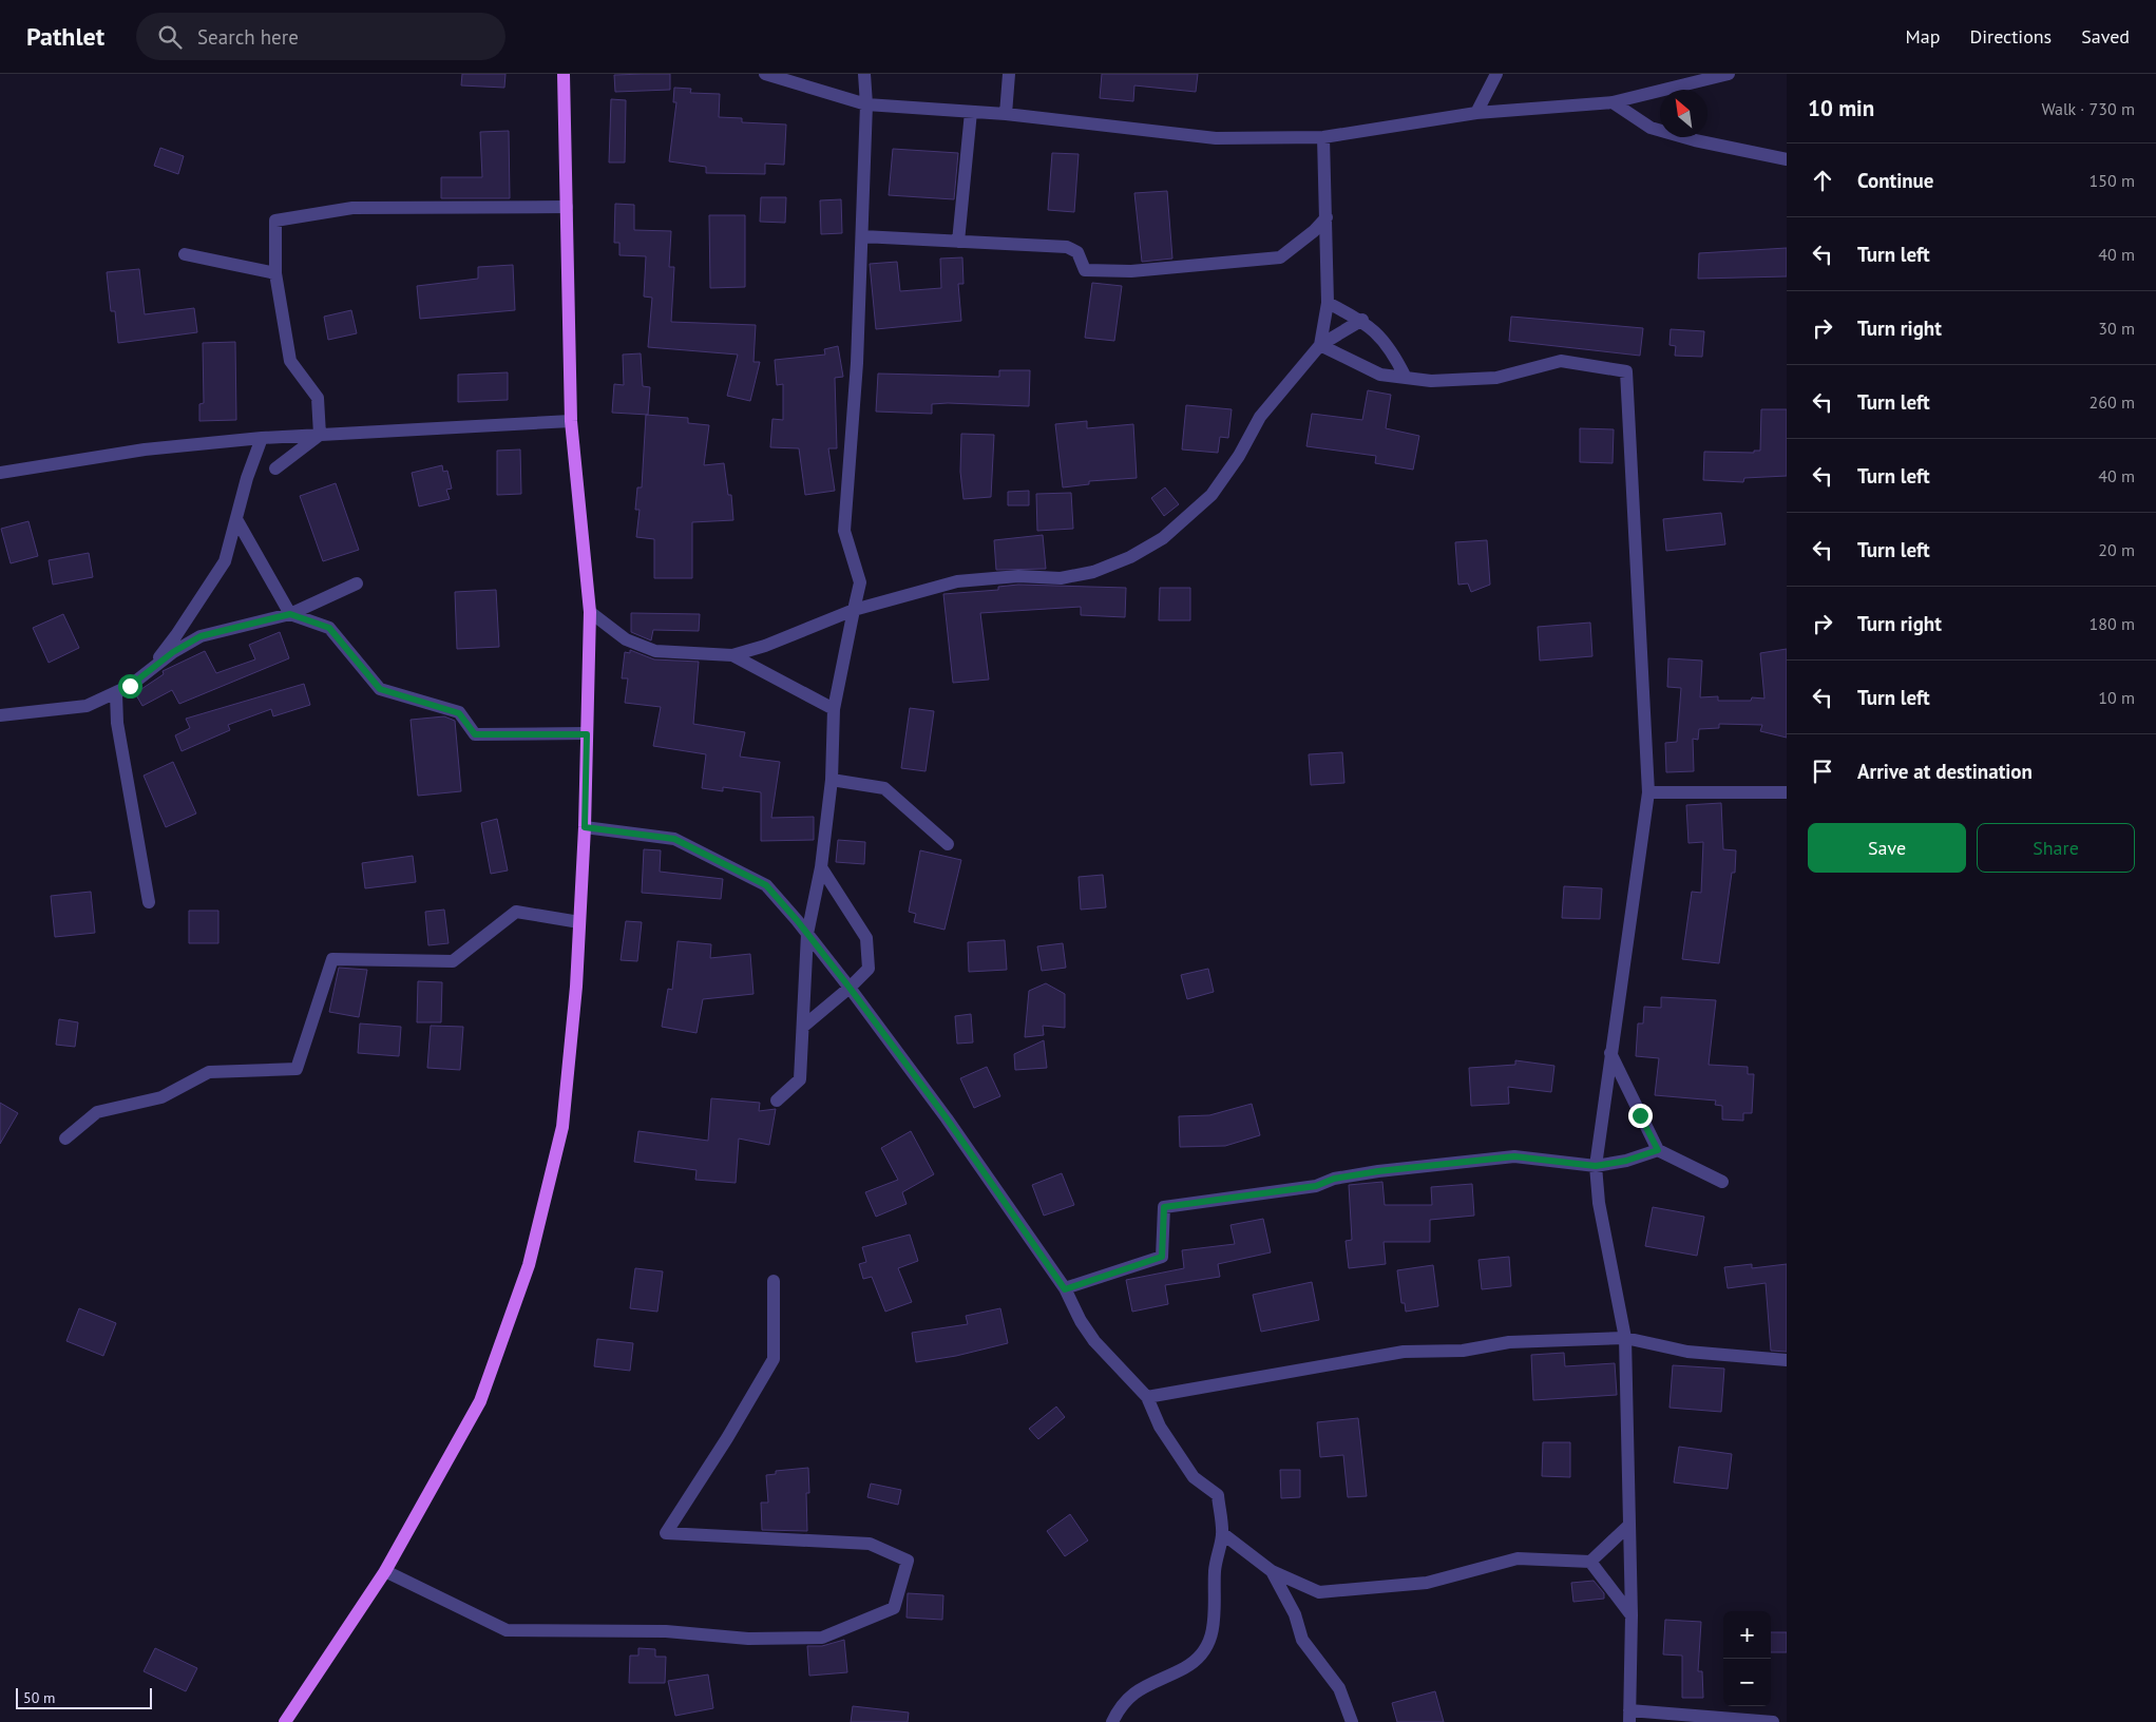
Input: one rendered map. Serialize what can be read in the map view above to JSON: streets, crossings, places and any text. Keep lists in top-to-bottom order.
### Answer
{
  "scale_bar": "50 m",
  "north": "top left",
  "page": {
    "header": "Pathlet",
    "search": "Search here",
    "nav": ["Map", "Directions", "Saved"],
    "heading": ["10 min", "Walk · 730 m"],
    "list": [
      ["Continue", "150 m"],
      ["Turn left", "40 m"],
      ["Turn right", "30 m"],
      ["Turn left", "260 m"],
      ["Turn left", "40 m"],
      ["Turn left", "20 m"],
      ["Turn right", "180 m"],
      ["Turn left", "10 m"],
      "Arrive at destination"
    ],
    "buttons": ["Save", "Share"],
    "map_buttons": ["+", "−"],
    "scale": "50 m"
  }
}
